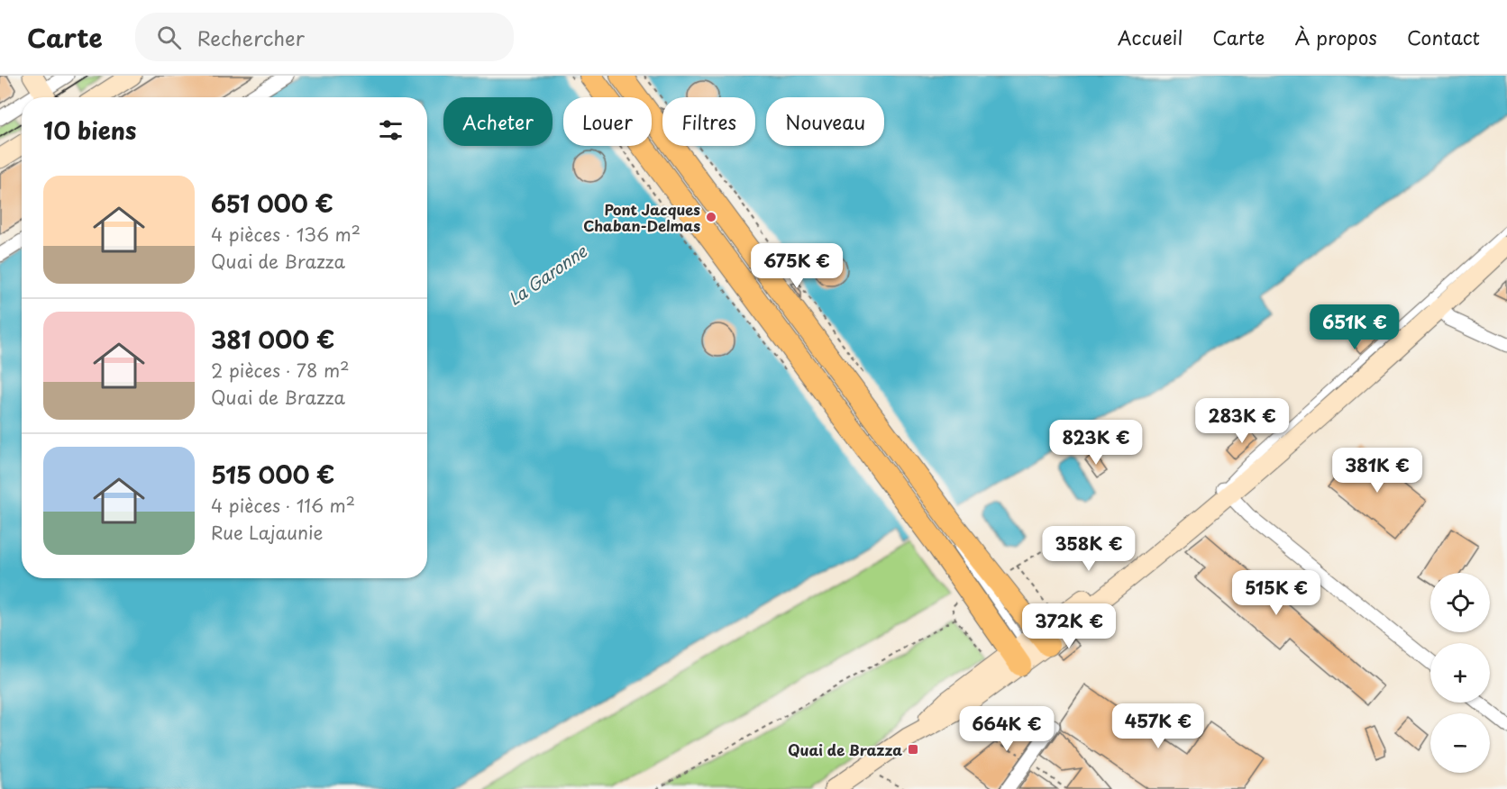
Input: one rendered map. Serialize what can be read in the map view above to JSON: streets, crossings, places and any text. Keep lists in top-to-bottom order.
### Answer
{
  "water": ["La Garonne"],
  "places": {
    "other": ["Pont Jacques Chaban-Delmas"],
    "transit": ["Quai de Brazza"]
  },
  "page": {
    "header": "Carte",
    "search": "Rechercher",
    "nav": [
      "Accueil",
      "Carte",
      "À propos",
      "Contact"
    ],
    "chip": [
      "Acheter",
      "Louer",
      "Filtres",
      "Nouveau"
    ],
    "heading": "10 biens",
    "list": [
      {
        "name": "651 000 €",
        "note": "4 pièces · 136 m² · Quai de Brazza"
      },
      {
        "name": "381 000 €",
        "note": "2 pièces · 78 m² · Quai de Brazza"
      },
      {
        "name": "515 000 €",
        "note": "4 pièces · 116 m² · Rue Lajaunie"
      }
    ],
    "price": [
      "675K €",
      "651K €",
      "283K €",
      "823K €",
      "381K €",
      "358K €",
      "515K €",
      "372K €",
      "457K €",
      "664K €"
    ],
    "map_buttons": ["+", "−"]
  }
}
